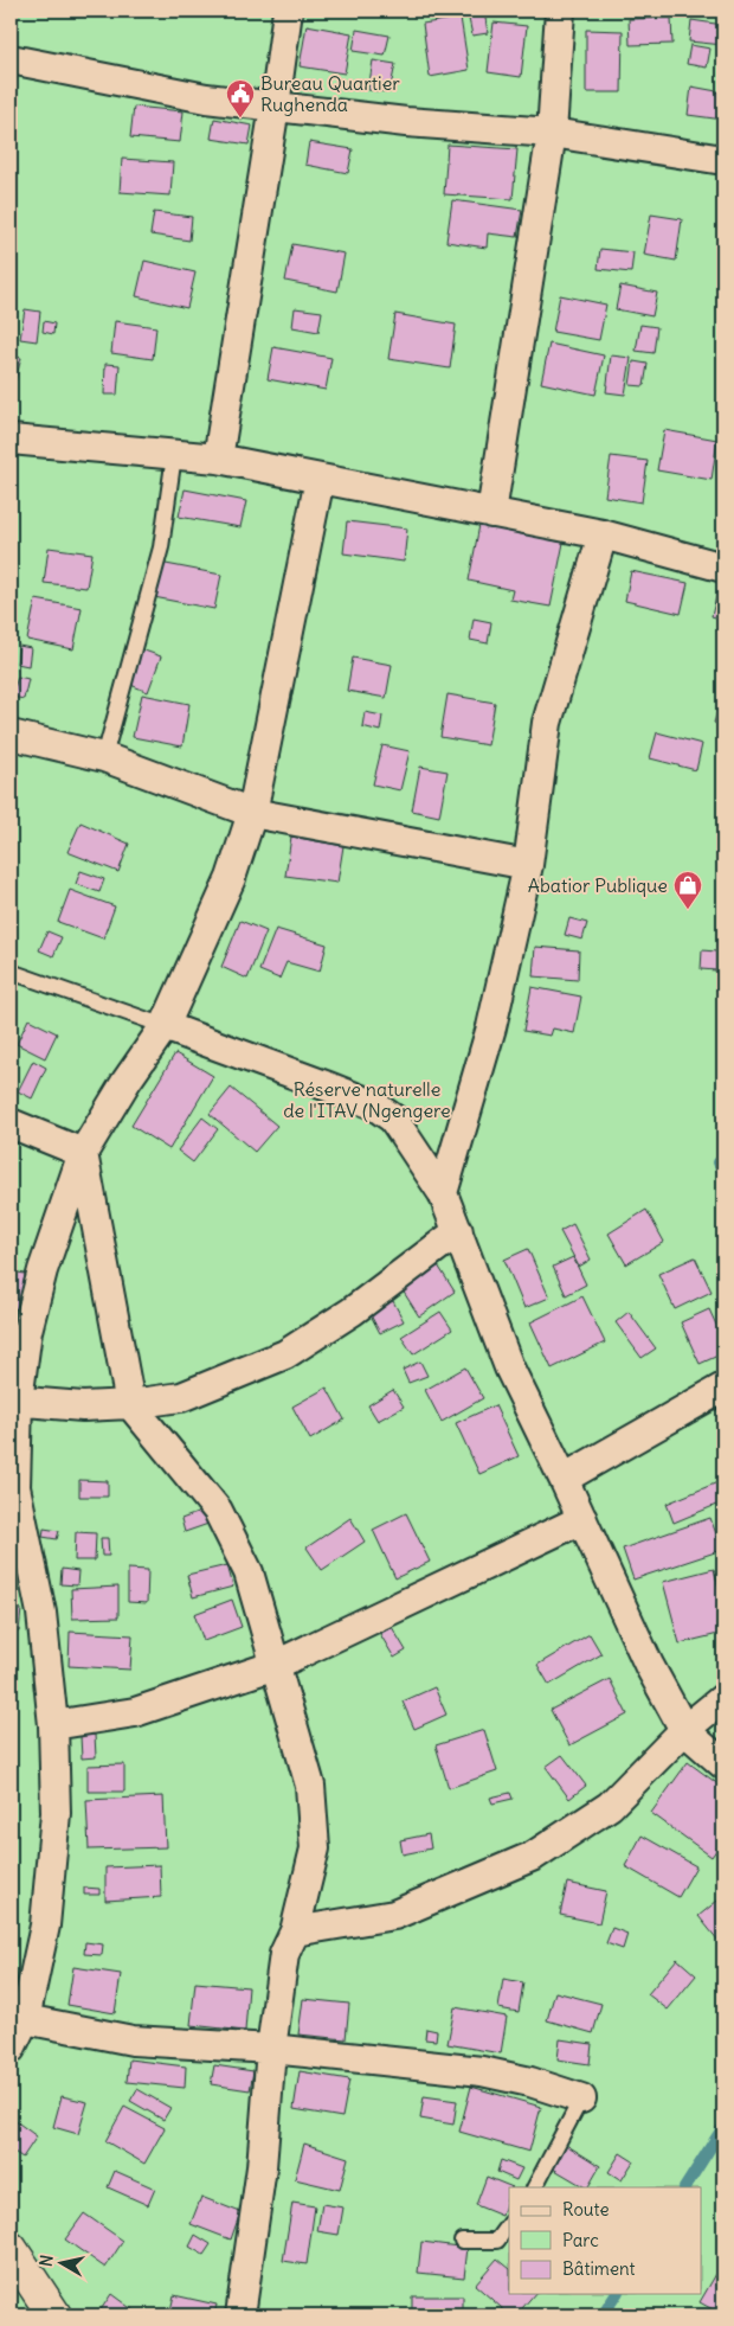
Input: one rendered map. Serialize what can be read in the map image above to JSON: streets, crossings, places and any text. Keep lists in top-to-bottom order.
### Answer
{
  "parks": ["Réserve naturelle de l'ITAV (Ngengere"],
  "places": {
    "public building": ["Bureau Quartier Rughenda"],
    "shop": ["Abatior Publique"]
  },
  "legend": ["Route", "Parc", "Bâtiment"],
  "north": "left"
}
